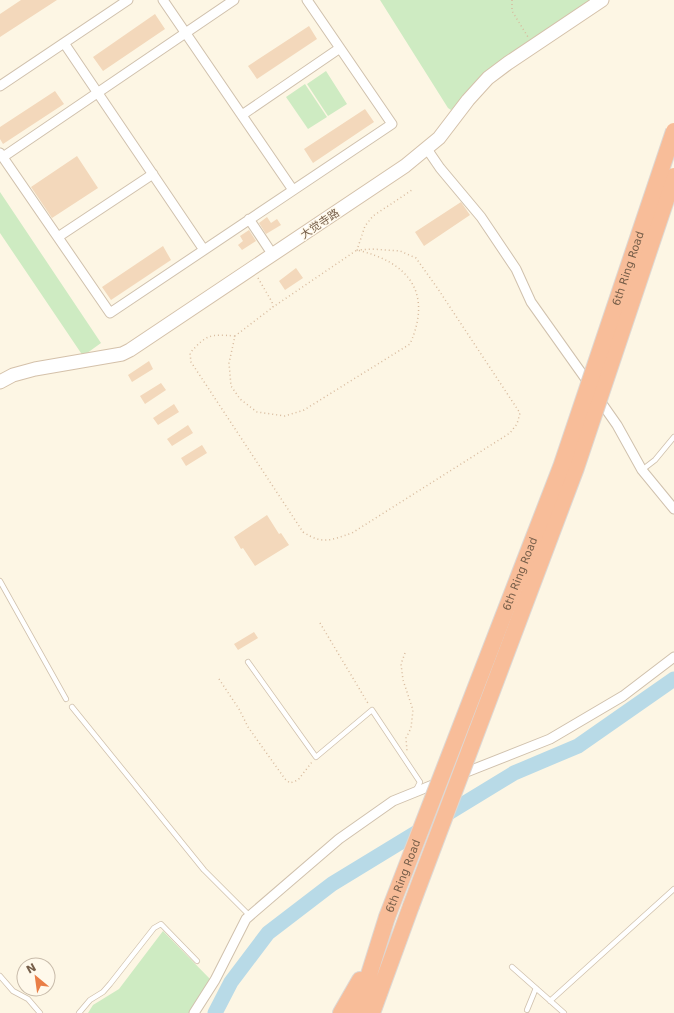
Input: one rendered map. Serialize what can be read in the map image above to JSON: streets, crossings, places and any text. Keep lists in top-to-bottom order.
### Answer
{
  "streets": {
    "highway": ["6th Ring Road"],
    "main road": ["大觉寺路"]
  },
  "north": "top left"
}
